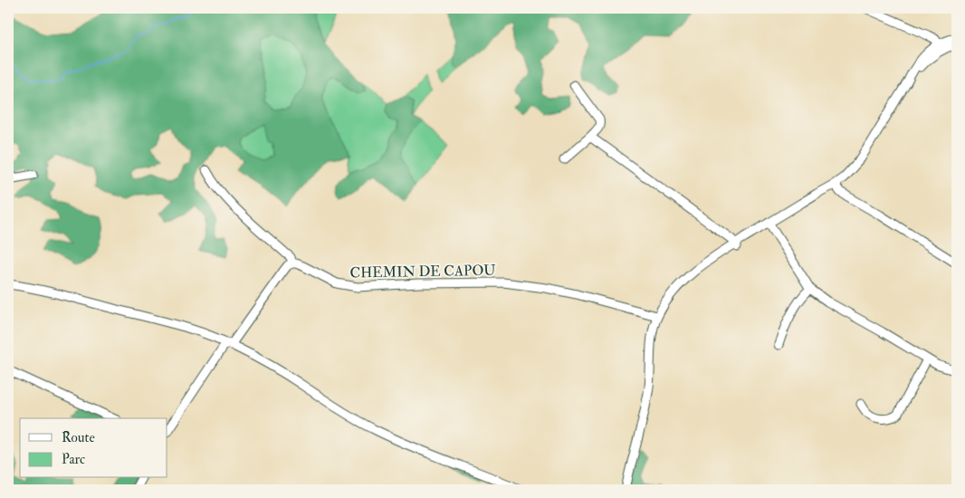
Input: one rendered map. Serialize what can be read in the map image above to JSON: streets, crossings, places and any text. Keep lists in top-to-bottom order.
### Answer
{
  "streets": {
    "street": ["CHEMIN DE CAPOU"]
  },
  "legend": ["Route", "Parc"]
}
